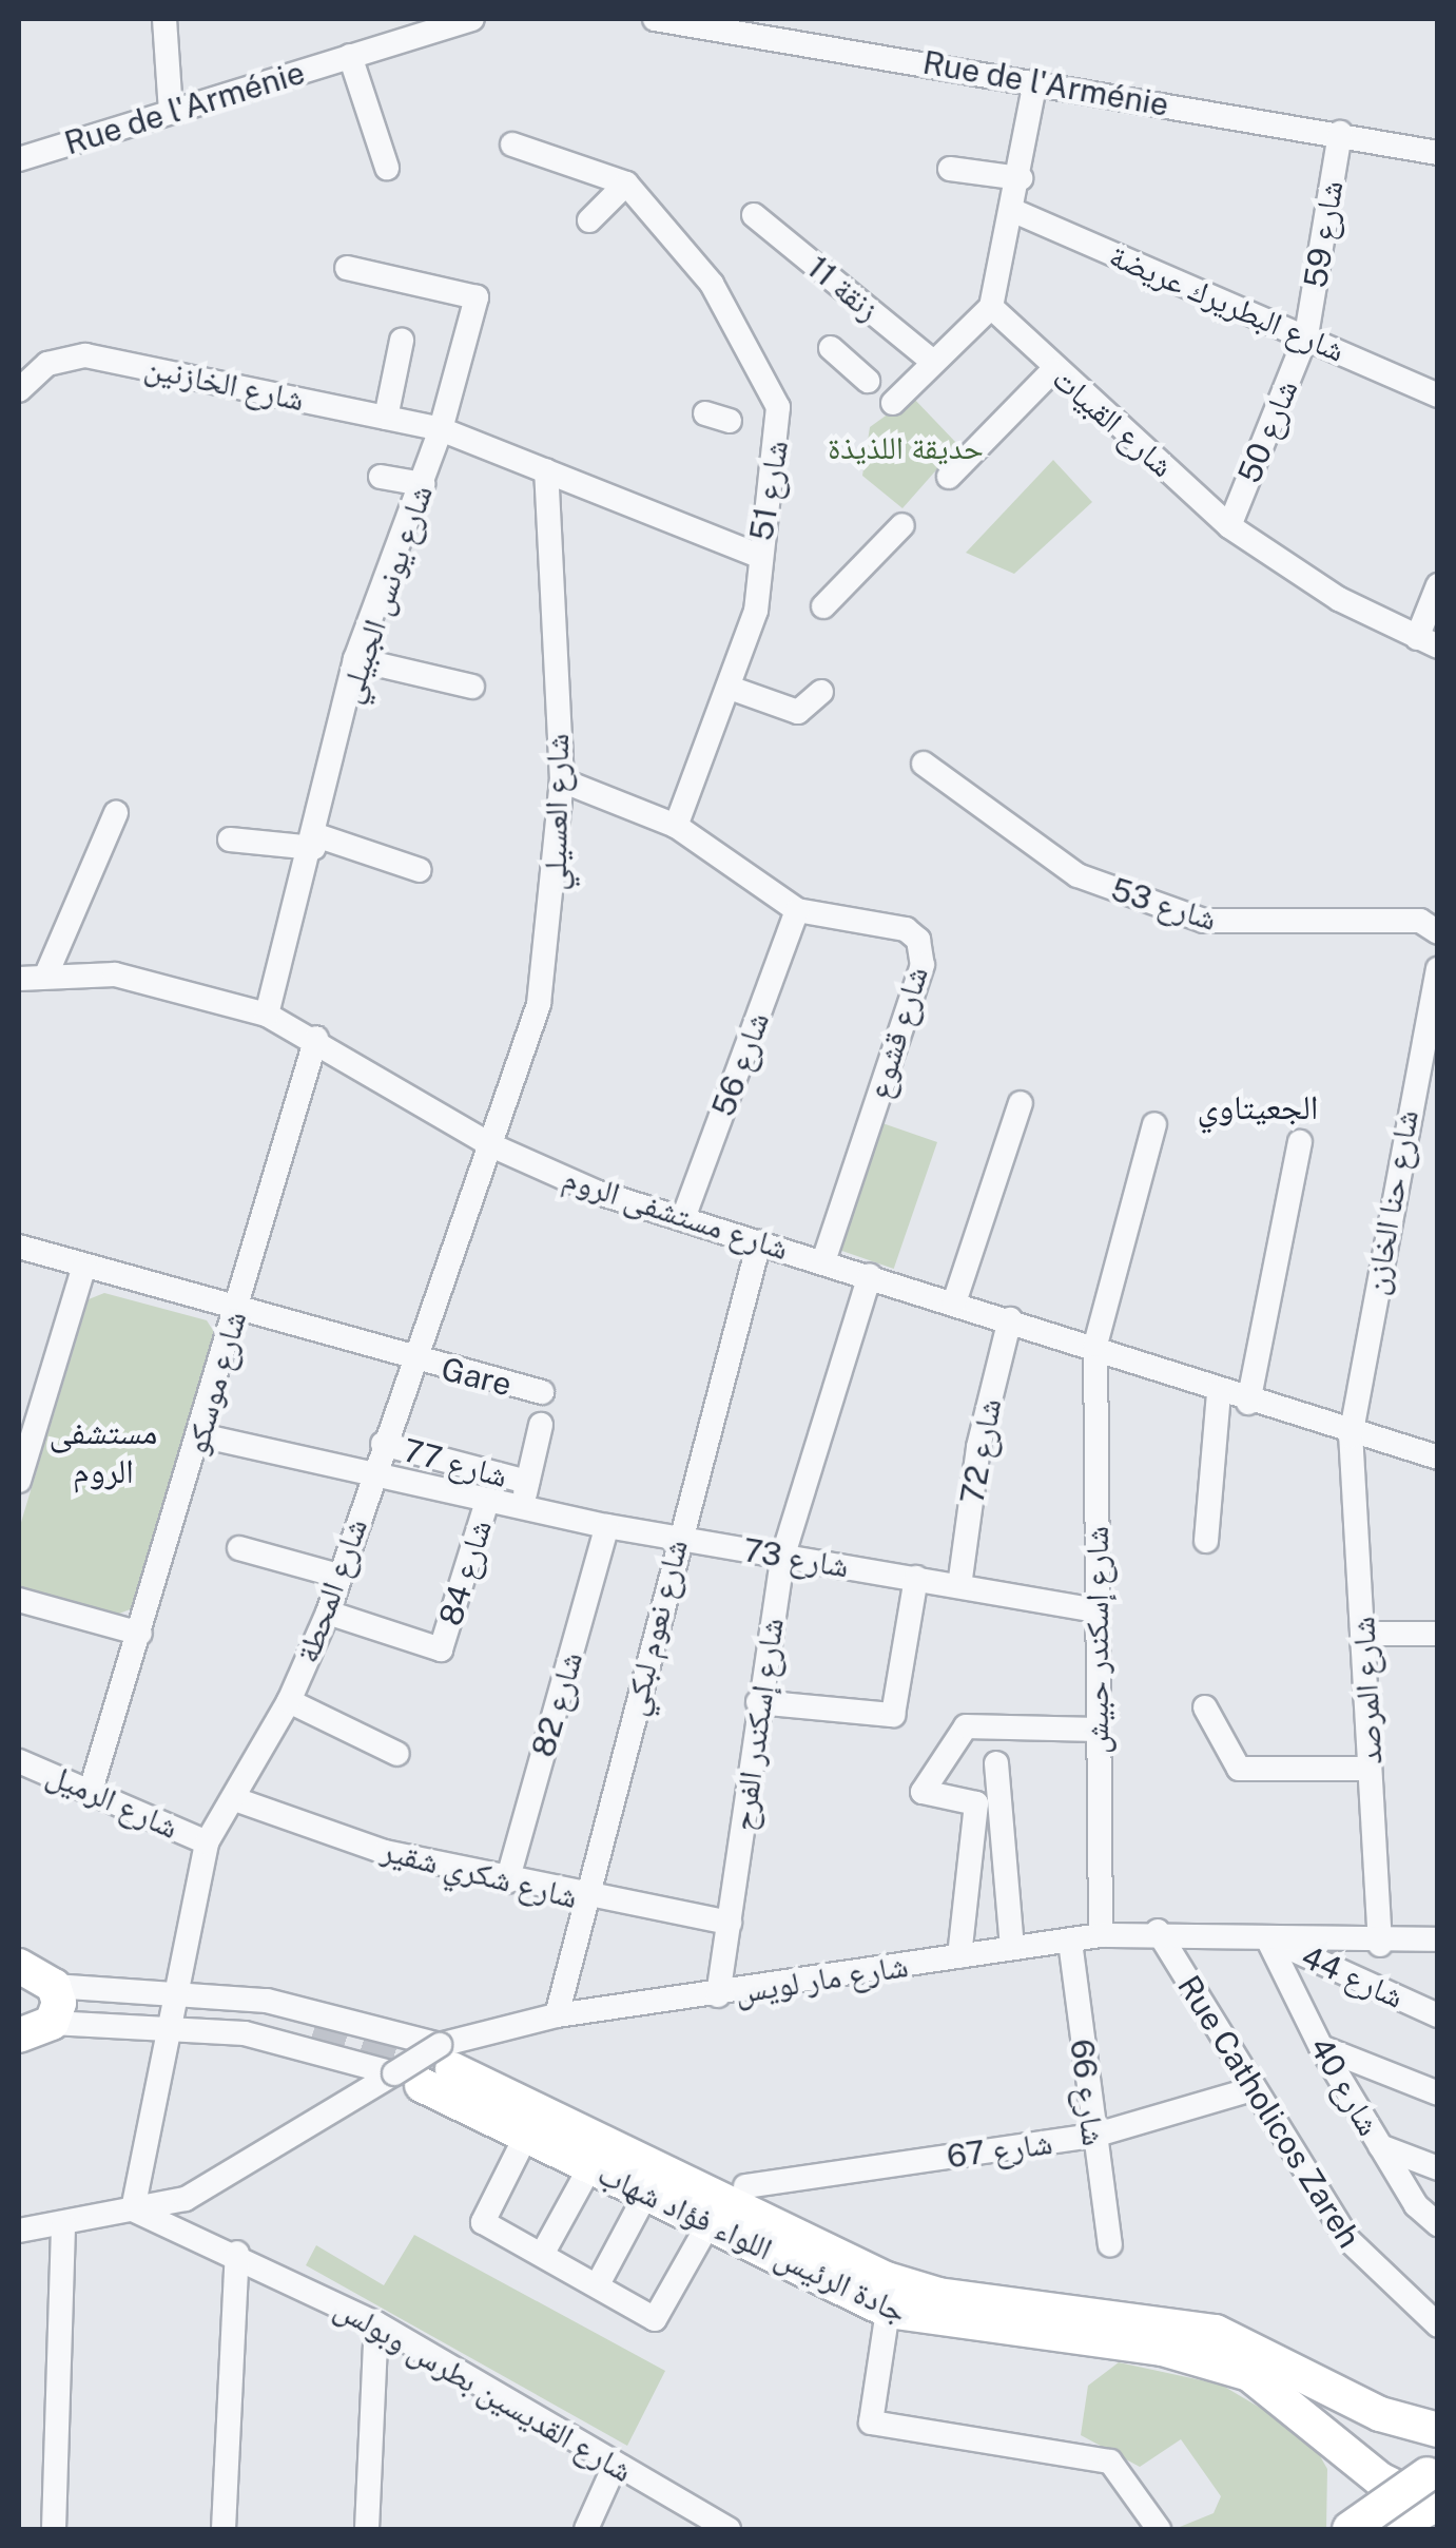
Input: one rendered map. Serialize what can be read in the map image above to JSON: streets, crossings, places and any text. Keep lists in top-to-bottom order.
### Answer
{
  "streets": {
    "highway": ["جادة الرئيس اللواء فؤاد شهاب"],
    "street": [
      "Rue de l'Arménie",
      "شارع 59",
      "زنقة 11",
      "شارع البطريرك عريضة",
      "شارع الخازنين",
      "شارع القبيات",
      "شارع 50",
      "شارع 51",
      "شارع يونس الجبيلي",
      "شارع العسيلي",
      "شارع 53",
      "شارع قشوع",
      "شارع 56",
      "شارع حنا الخازن",
      "شارع مستشفى الروم",
      "Gare",
      "شارع موسكو",
      "شارع 72",
      "شارع 77",
      "شارع 73",
      "شارع 84",
      "شارع المحطة",
      "شارع نعوم لبكي",
      "شارع إسكندر حبيش",
      "شارع المرصد",
      "شارع 82",
      "شارع إسكندر الفرح",
      "شارع الرميل",
      "شارع شكري شقير",
      "شارع 44",
      "شارع مار لويس",
      "شارع 40",
      "شارع 66",
      "Rue Catholicos Zareh",
      "شارع 67",
      "شارع القديسين بطرس وبولس"
    ]
  },
  "crossings": [
    ["Rue de l'Arménie", "شارع 59"],
    ["شارع 59", "شارع البطريرك عريضة"],
    ["شارع 59", "شارع 50"],
    ["شارع البطريرك عريضة", "شارع 50"],
    ["شارع الخازنين", "شارع يونس الجبيلي"],
    ["شارع القبيات", "شارع 50"],
    ["شارع 51", "شارع قشوع"],
    ["شارع يونس الجبيلي", "شارع مستشفى الروم"],
    ["شارع العسيلي", "شارع قشوع"],
    ["شارع العسيلي", "شارع مستشفى الروم"],
    ["شارع العسيلي", "شارع المحطة"],
    ["شارع قشوع", "شارع 56"],
    ["شارع قشوع", "شارع مستشفى الروم"],
    ["شارع 56", "شارع مستشفى الروم"],
    ["شارع حنا الخازن", "شارع مستشفى الروم"],
    ["شارع حنا الخازن", "شارع المرصد"],
    ["شارع مستشفى الروم", "شارع موسكو"],
    ["شارع مستشفى الروم", "شارع 72"],
    ["شارع مستشفى الروم", "شارع المحطة"],
    ["شارع مستشفى الروم", "شارع نعوم لبكي"],
    ["شارع مستشفى الروم", "شارع إسكندر حبيش"],
    ["شارع مستشفى الروم", "شارع المرصد"],
    ["شارع مستشفى الروم", "شارع إسكندر الفرح"],
    ["Gare", "شارع موسكو"],
    ["Gare", "شارع المحطة"],
    ["شارع موسكو", "شارع 73"],
    ["شارع موسكو", "شارع الرميل"],
    ["شارع 72", "شارع 73"],
    ["شارع 77", "شارع 73"],
    ["شارع 77", "شارع المحطة"],
    ["شارع 73", "شارع 84"],
    ["شارع 73", "شارع المحطة"],
    ["شارع 73", "شارع نعوم لبكي"],
    ["شارع 73", "شارع إسكندر حبيش"],
    ["شارع 73", "شارع 82"],
    ["شارع 73", "شارع إسكندر الفرح"],
    ["شارع 84", "شارع المحطة"],
    ["شارع المحطة", "شارع الرميل"],
    ["شارع المحطة", "شارع شكري شقير"],
    ["شارع المحطة", "شارع مار لويس"],
    ["شارع المحطة", "شارع القديسين بطرس وبولس"],
    ["شارع نعوم لبكي", "شارع شكري شقير"],
    ["شارع نعوم لبكي", "شارع مار لويس"],
    ["شارع إسكندر حبيش", "شارع مار لويس"],
    ["شارع المرصد", "شارع مار لويس"],
    ["شارع 82", "شارع شكري شقير"],
    ["شارع إسكندر الفرح", "شارع شكري شقير"],
    ["شارع إسكندر الفرح", "شارع مار لويس"],
    ["شارع 44", "شارع مار لويس"],
    ["شارع 44", "شارع 40"],
    ["شارع مار لويس", "شارع 40"],
    ["شارع مار لويس", "شارع 66"],
    ["شارع مار لويس", "Rue Catholicos Zareh"],
    ["شارع مار لويس", "جادة الرئيس اللواء فؤاد شهاب"],
    ["شارع مار لويس", "شارع القديسين بطرس وبولس"],
    ["شارع 66", "شارع 67"],
    ["Rue Catholicos Zareh", "شارع 67"]
  ],
  "districts": ["الجعيتاوي", "مستشفى الروم"],
  "parks": ["حديقة اللذيذة"]
}
